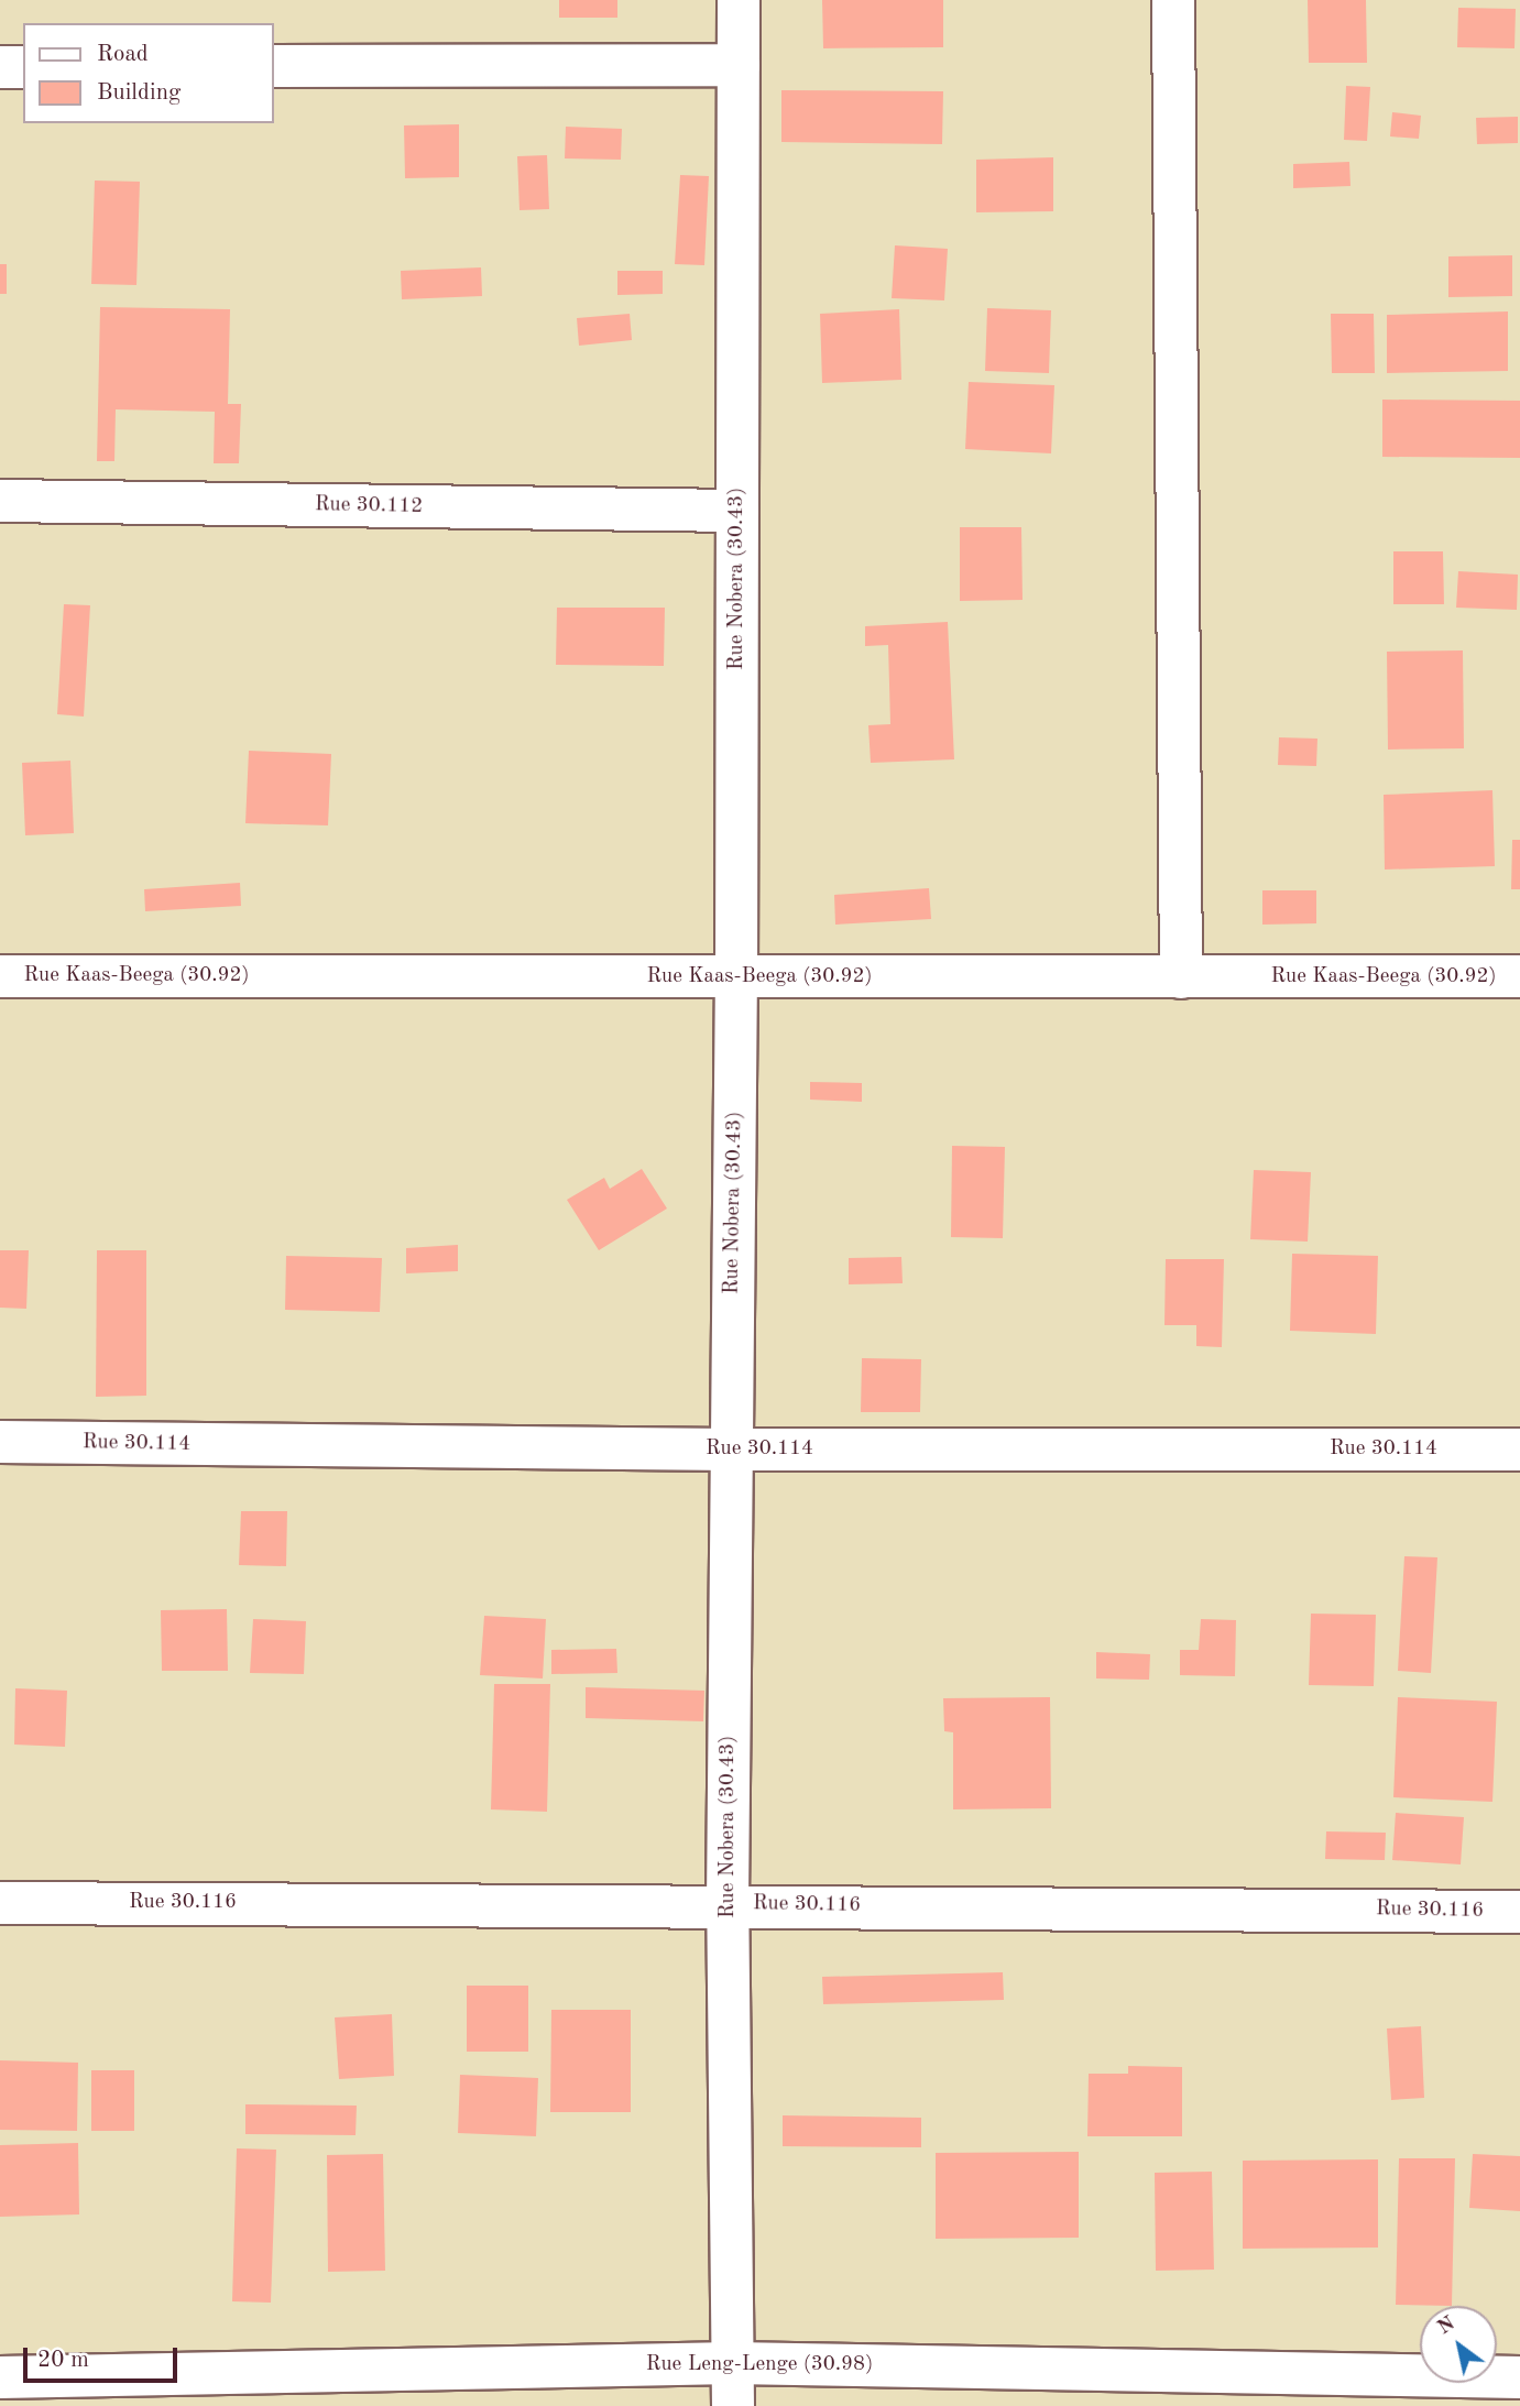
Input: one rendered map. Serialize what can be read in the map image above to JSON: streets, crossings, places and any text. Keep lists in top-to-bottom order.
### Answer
{
  "streets": {
    "street": [
      "Rue 30.112",
      "Rue Nobera (30.43)",
      "Rue Kaas-Beega (30.92)",
      "Rue 30.114",
      "Rue 30.116",
      "Rue Leng-Lenge (30.98)"
    ]
  },
  "crossings": [
    ["Rue 30.112", "Rue Nobera (30.43)"],
    ["Rue Nobera (30.43)", "Rue Kaas-Beega (30.92)"],
    ["Rue Nobera (30.43)", "Rue 30.114"],
    ["Rue Nobera (30.43)", "Rue 30.116"],
    ["Rue Nobera (30.43)", "Rue Leng-Lenge (30.98)"]
  ],
  "legend": ["Road", "Building"],
  "scale_bar": "20 m",
  "north": "top left"
}
